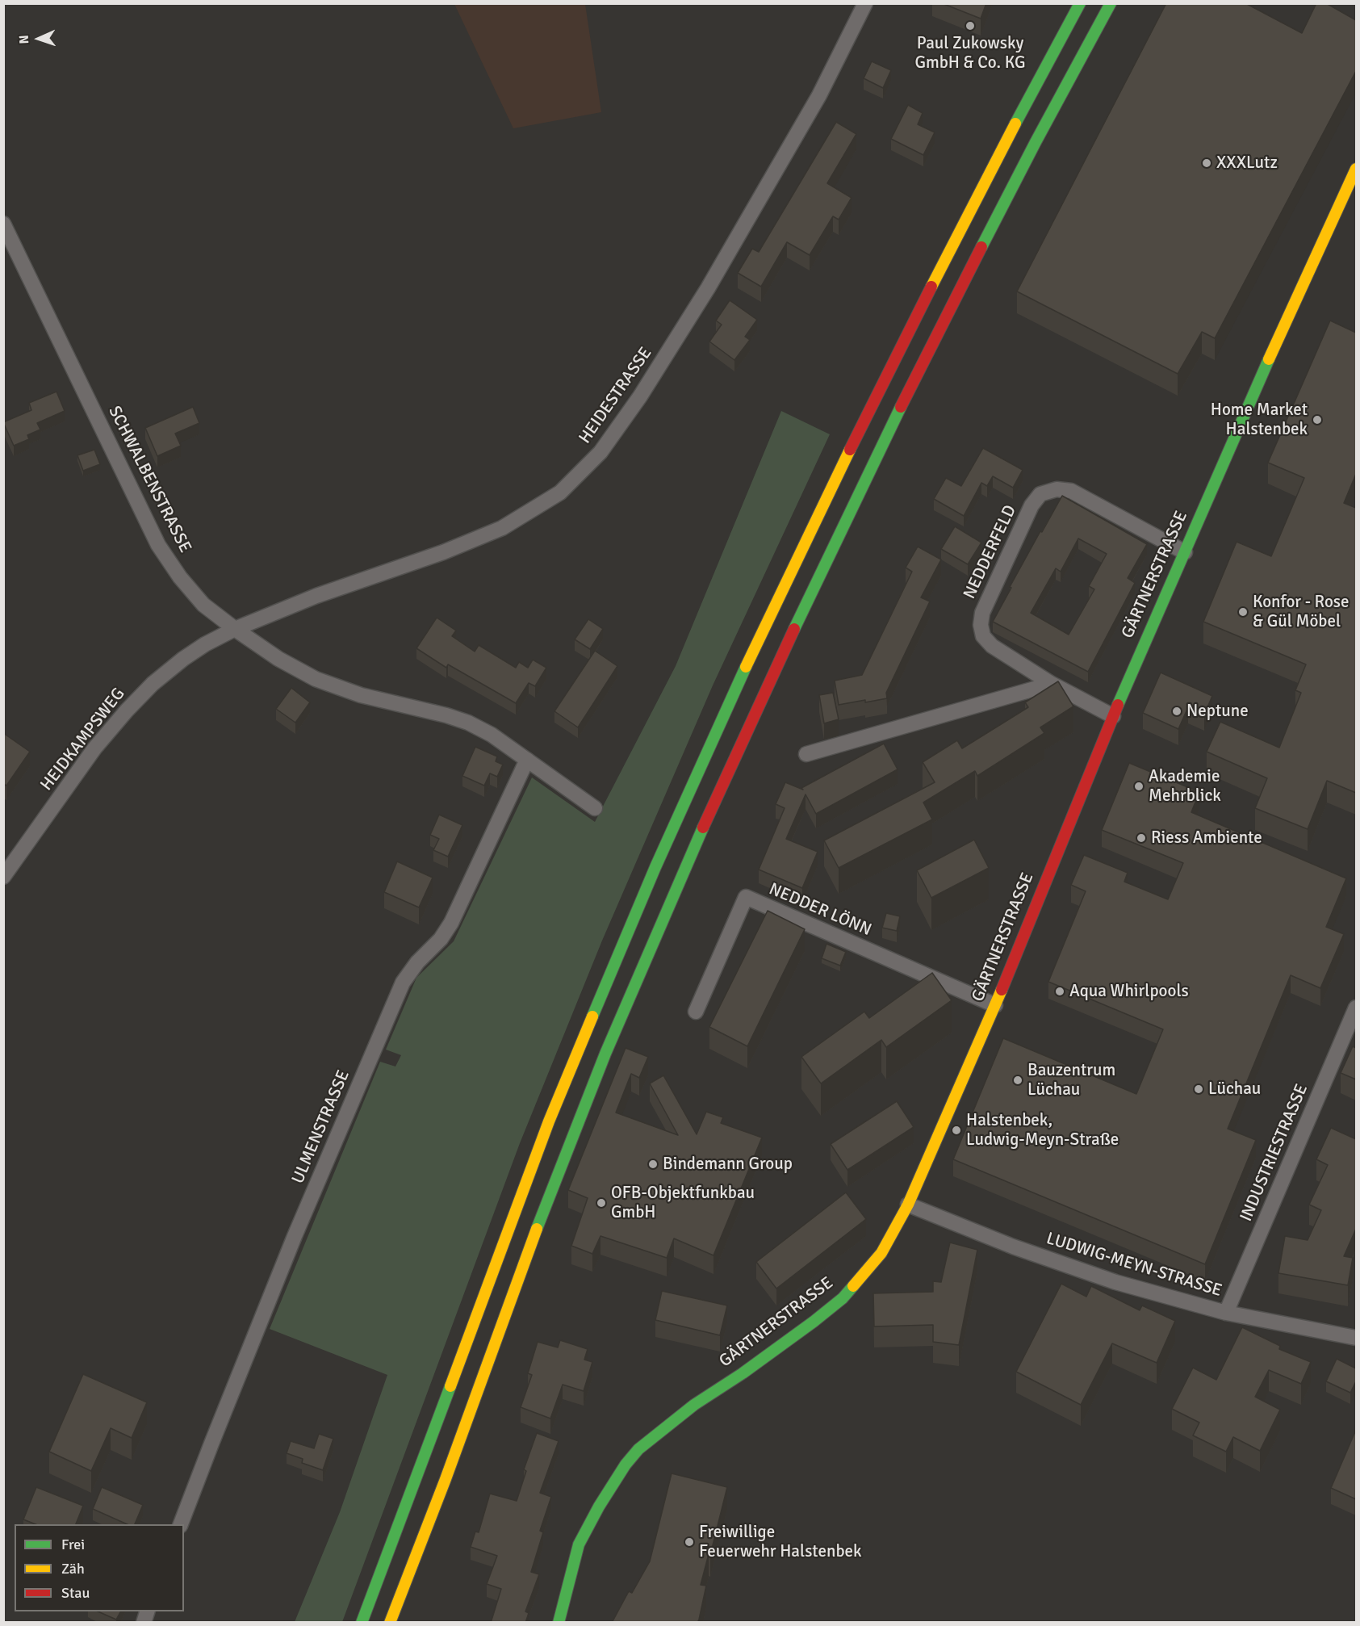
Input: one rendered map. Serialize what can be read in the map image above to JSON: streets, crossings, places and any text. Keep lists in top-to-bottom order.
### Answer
{
  "streets": {
    "main road": ["GÄRTNERSTRASSE"],
    "street": [
      "HEIDESTRASSE",
      "SCHWALBENSTRASSE",
      "NEDDERFELD",
      "HEIDKAMPSWEG",
      "NEDDER LÖNN",
      "ULMENSTRASSE",
      "INDUSTRIESTRASSE",
      "LUDWIG-MEYN-STRASSE"
    ]
  },
  "crossings": [
    ["HEIDESTRASSE", "SCHWALBENSTRASSE"],
    ["HEIDESTRASSE", "HEIDKAMPSWEG"],
    ["SCHWALBENSTRASSE", "HEIDKAMPSWEG"],
    ["SCHWALBENSTRASSE", "ULMENSTRASSE"],
    ["NEDDERFELD", "GÄRTNERSTRASSE"],
    ["GÄRTNERSTRASSE", "NEDDER LÖNN"],
    ["GÄRTNERSTRASSE", "LUDWIG-MEYN-STRASSE"],
    ["INDUSTRIESTRASSE", "LUDWIG-MEYN-STRASSE"]
  ],
  "places": [
    "Paul Zukowsky GmbH & Co. KG",
    "XXXLutz",
    "Home Market Halstenbek",
    "Konfor - Rose & Gül Möbel",
    "Neptune",
    "Akademie Mehrblick",
    "Riess Ambiente",
    "Aqua Whirlpools",
    "Bauzentrum Lüchau",
    "Lüchau",
    "Halstenbek, Ludwig-Meyn-Straße",
    "Bindemann Group",
    "OFB-Objektfunkbau GmbH",
    "Freiwillige Feuerwehr Halstenbek"
  ],
  "legend": ["Frei", "Zäh", "Stau"],
  "north": "left"
}
